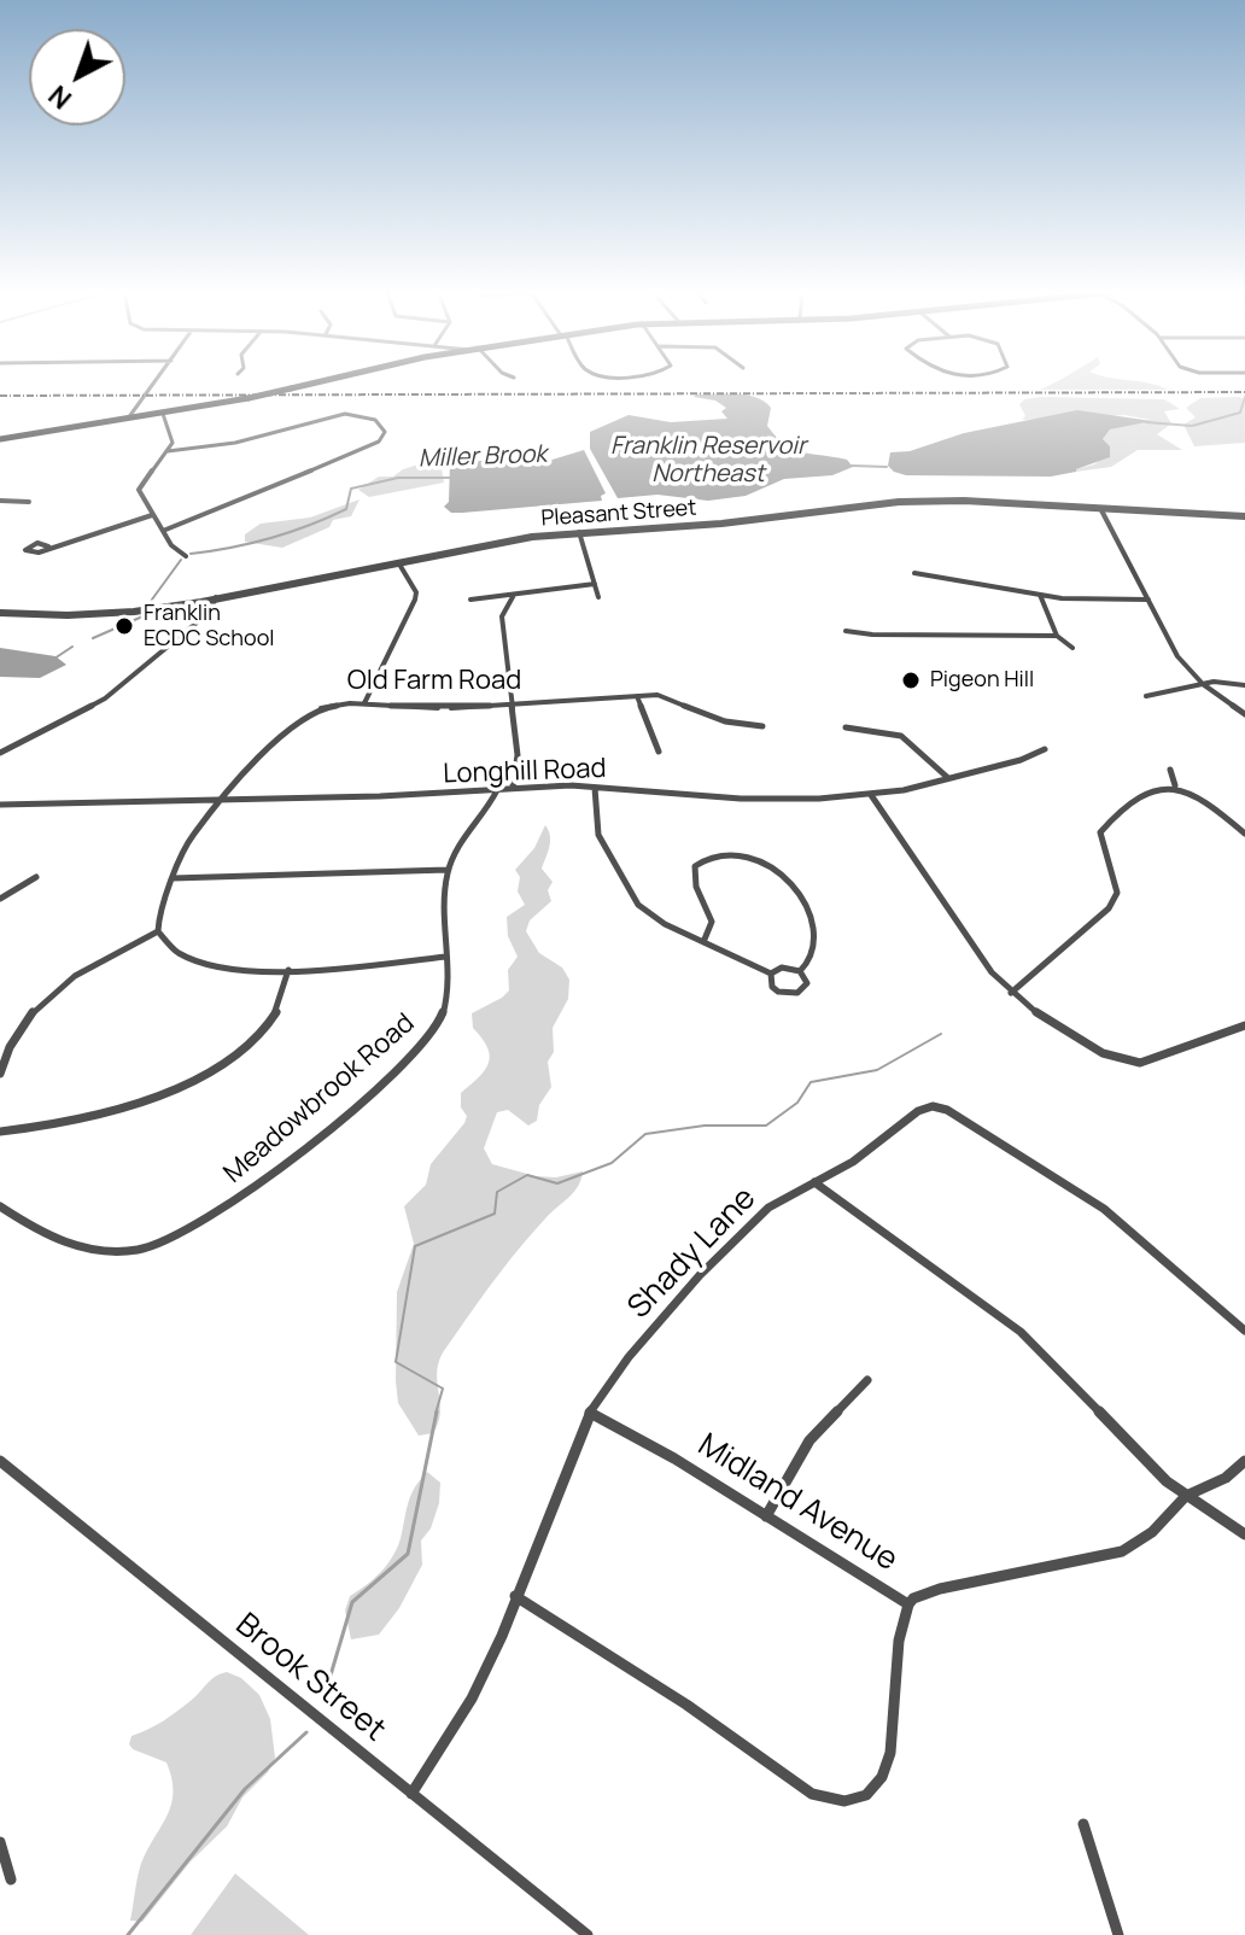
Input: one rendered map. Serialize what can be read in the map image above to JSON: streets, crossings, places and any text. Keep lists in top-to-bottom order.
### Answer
{
  "streets": {
    "street": [
      "Pleasant Street",
      "Old Farm Road",
      "Longhill Road",
      "Meadowbrook Road",
      "Shady Lane",
      "Midland Avenue",
      "Brook Street"
    ]
  },
  "crossings": [
    ["Old Farm Road", "Longhill Road"],
    ["Shady Lane", "Midland Avenue"],
    ["Shady Lane", "Brook Street"]
  ],
  "water": ["Franklin Reservoir Northeast", "Miller Brook"],
  "places": ["Franklin ECDC School", "Pigeon Hill"],
  "north": "bottom left"
}
